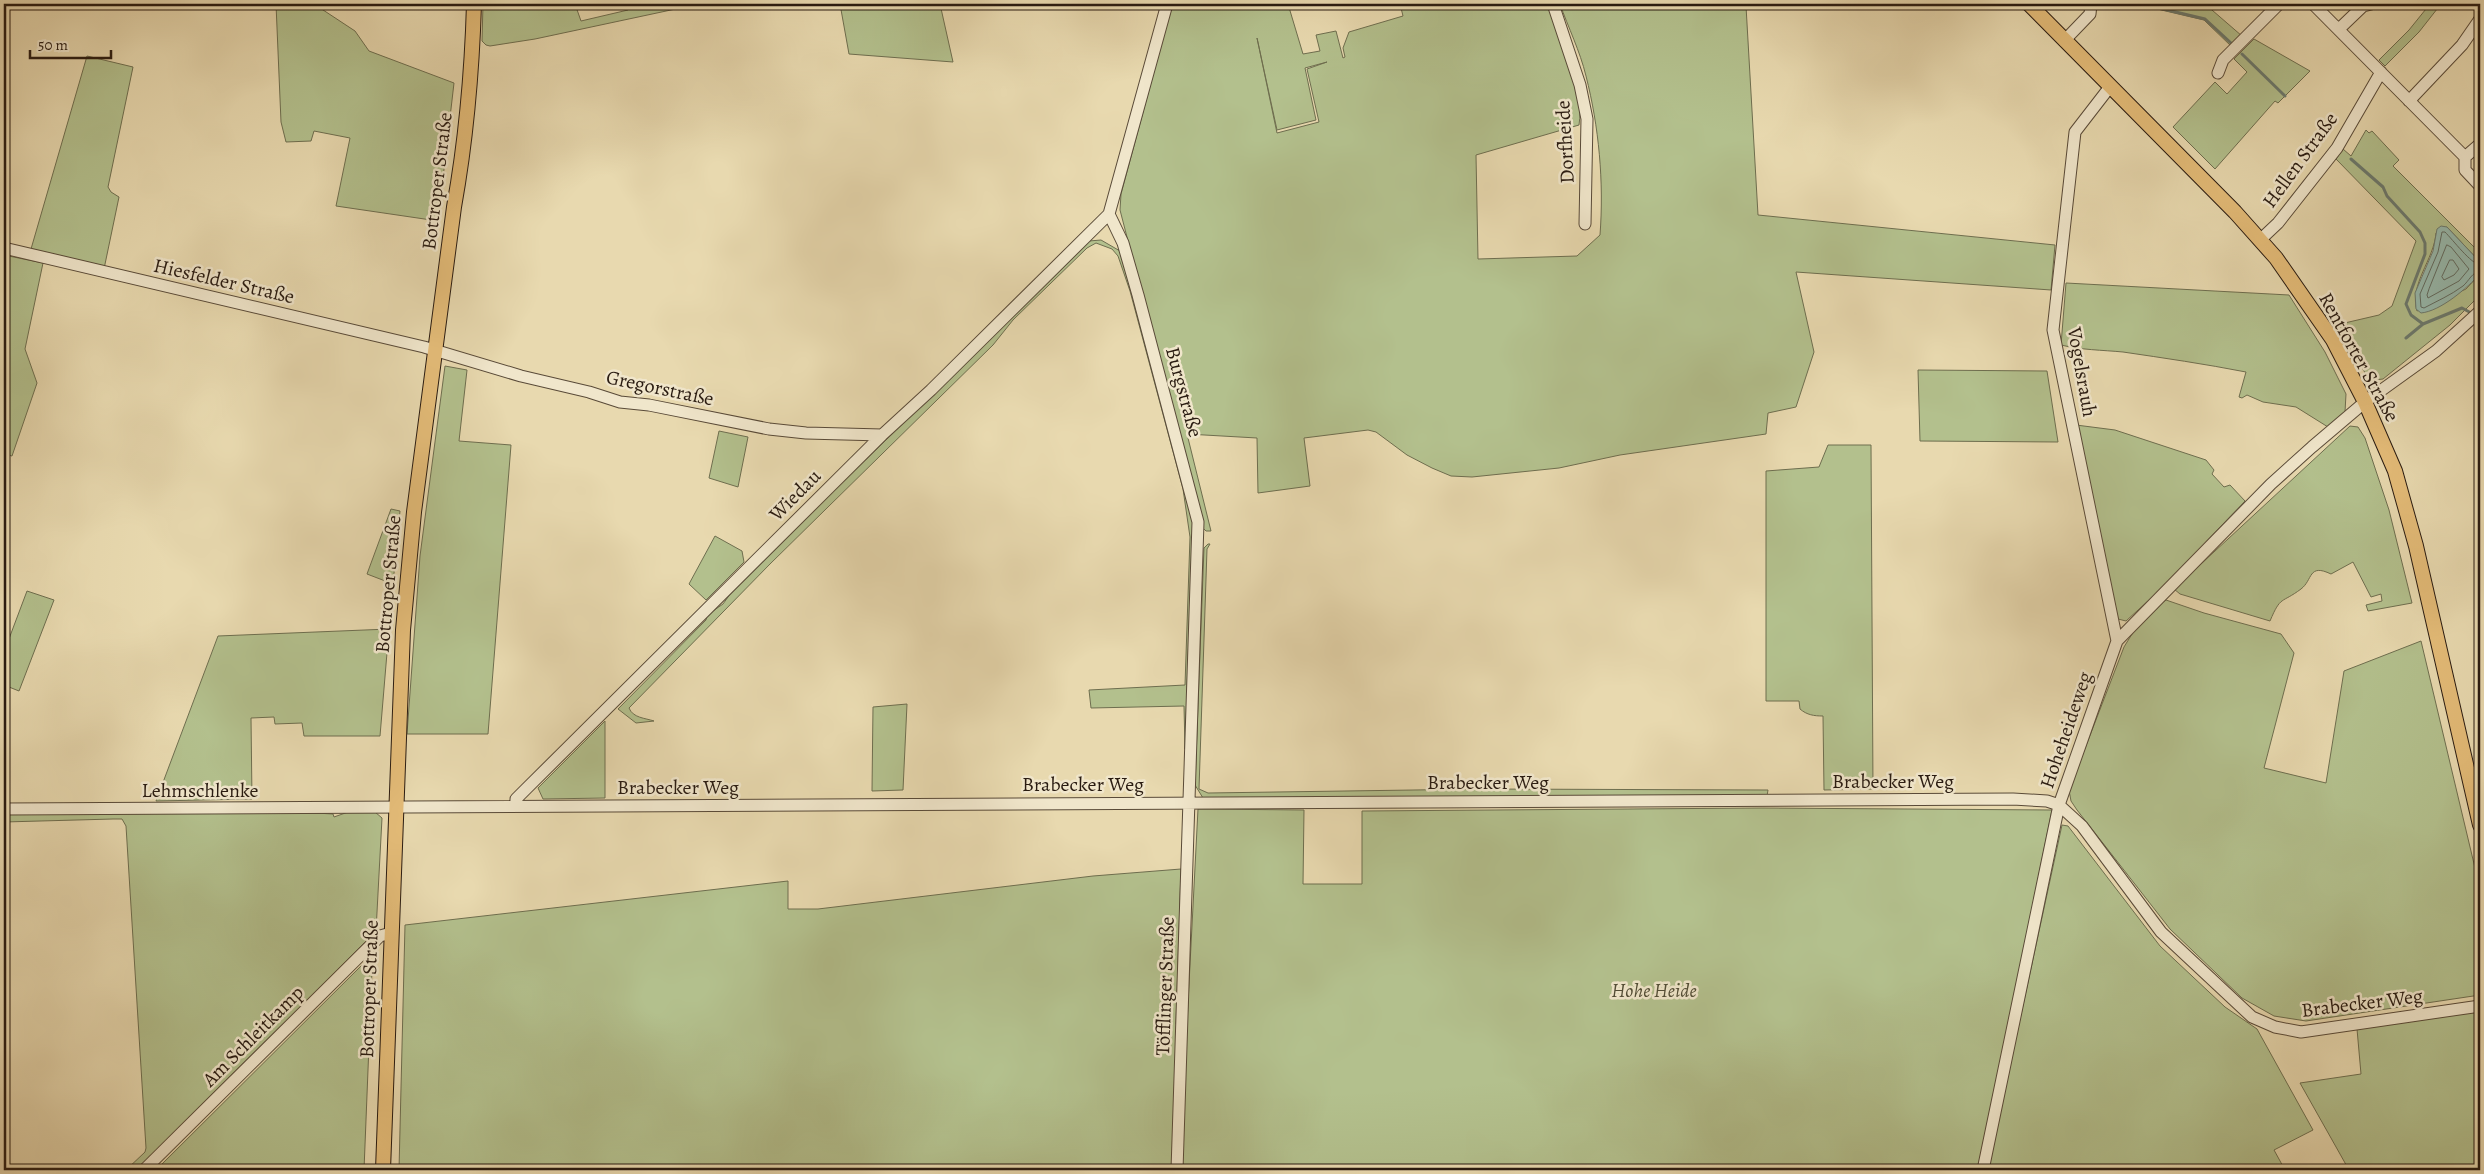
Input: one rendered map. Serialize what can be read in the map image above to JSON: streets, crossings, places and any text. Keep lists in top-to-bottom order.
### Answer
{
  "streets": {
    "main road": ["Bottroper Straße", "Rentforter Straße"],
    "street": [
      "Dorfheide",
      "Hellen Straße",
      "Hiesfelder Straße",
      "Vogelsrauh",
      "Gregorstraße",
      "Burgstraße",
      "Wiedau",
      "Hoheheideweg",
      "Brabecker Weg",
      "Lehmschlenke",
      "Töfflinger Straße",
      "Am Schleitkamp"
    ]
  },
  "crossings": [
    ["Hellen Straße", "Rentforter Straße"],
    ["Bottroper Straße", "Hiesfelder Straße"],
    ["Bottroper Straße", "Gregorstraße"],
    ["Bottroper Straße", "Brabecker Weg"],
    ["Bottroper Straße", "Lehmschlenke"],
    ["Bottroper Straße", "Am Schleitkamp"],
    ["Hiesfelder Straße", "Gregorstraße"],
    ["Rentforter Straße", "Vogelsrauh"],
    ["Rentforter Straße", "Hoheheideweg"],
    ["Vogelsrauh", "Hoheheideweg"],
    ["Gregorstraße", "Wiedau"],
    ["Burgstraße", "Wiedau"],
    ["Burgstraße", "Brabecker Weg"],
    ["Burgstraße", "Töfflinger Straße"],
    ["Wiedau", "Brabecker Weg"],
    ["Hoheheideweg", "Brabecker Weg"],
    ["Brabecker Weg", "Lehmschlenke"],
    ["Brabecker Weg", "Töfflinger Straße"]
  ],
  "parks": ["Hohe Heide"],
  "scale_bar": "50 m"
}
